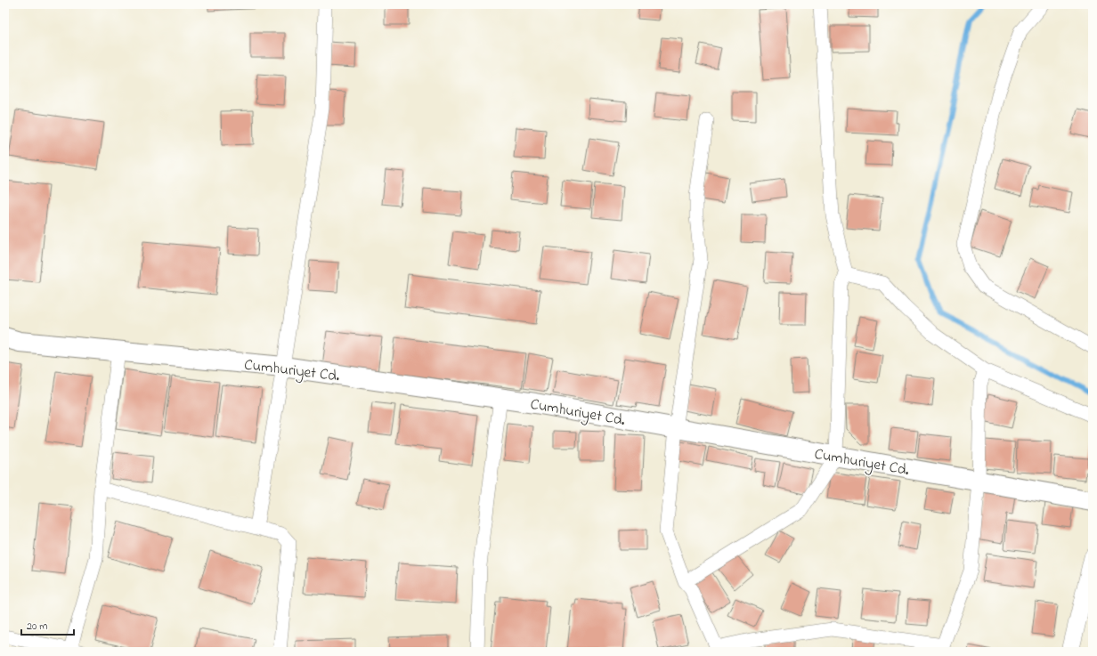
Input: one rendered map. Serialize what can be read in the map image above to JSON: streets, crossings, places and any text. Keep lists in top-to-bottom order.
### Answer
{
  "streets": {
    "main road": ["Cumhuriyet Cd."]
  },
  "scale_bar": "20 m"
}
